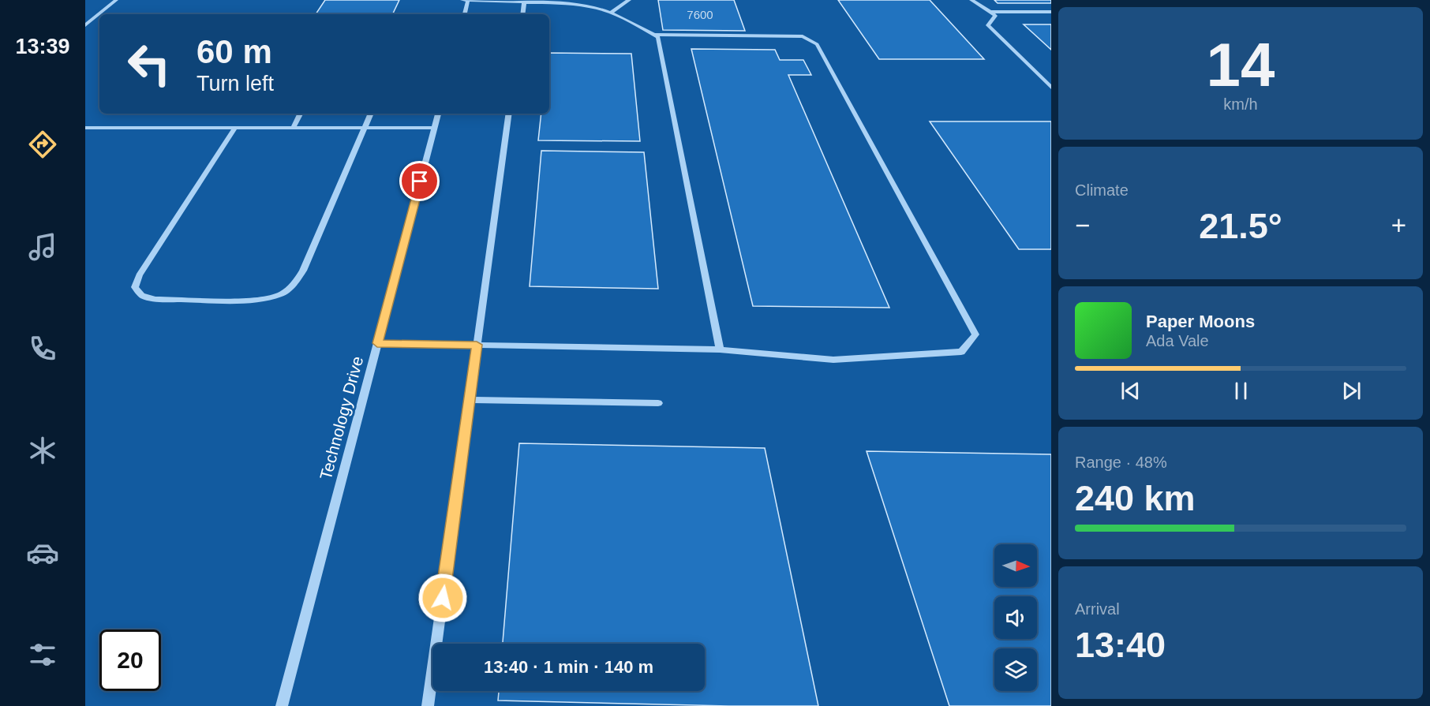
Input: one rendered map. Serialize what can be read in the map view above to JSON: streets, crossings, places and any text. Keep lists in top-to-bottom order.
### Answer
{
  "streets": {
    "street": ["Technology Drive"]
  },
  "house_numbers": ["7600"],
  "north": "right",
  "page": {
    "tabs": "13:39",
    "tile": [
      ["14", "km/h"],
      "Climate",
      ["Range · 48%", "240 km"],
      ["Arrival", "13:40"]
    ],
    "turn": ["60 m", "Turn left"],
    "heat": ["−", "21.5°", "+"],
    "song": ["Paper Moons", "Ada Vale"],
    "limit": "20",
    "trip": "13:40 · 1 min · 140 m"
  }
}
